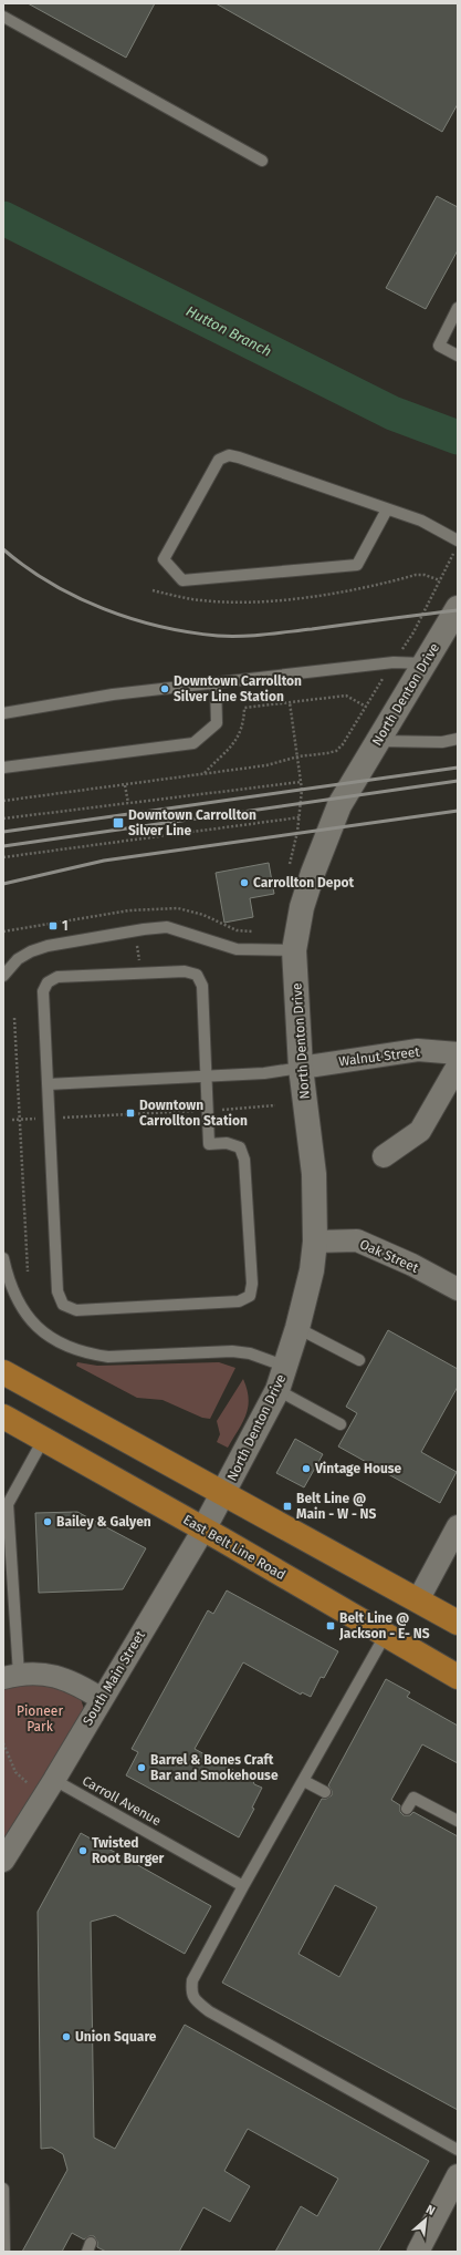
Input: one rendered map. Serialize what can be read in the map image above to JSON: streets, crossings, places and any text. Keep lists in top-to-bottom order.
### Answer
{
  "streets": {
    "main road": ["East Belt Line Road"],
    "street": [
      "North Denton Drive",
      "Walnut Street",
      "Oak Street",
      "South Main Street"
    ],
    "lane": ["Carroll Avenue"]
  },
  "crossings": [
    ["North Denton Drive", "Walnut Street"],
    ["North Denton Drive", "Oak Street"],
    ["North Denton Drive", "South Main Street"],
    ["East Belt Line Road", "South Main Street"],
    ["South Main Street", "Carroll Avenue"]
  ],
  "water": ["Hutton Branch"],
  "parks": ["Pioneer Park"],
  "places": {
    "other": [
      "Downtown Carrollton Silver Line Station",
      "Carrollton Depot",
      "Vintage House",
      "Bailey & Galyen",
      "Barrel & Bones Craft Bar and Smokehouse",
      "Twisted Root Burger",
      "Union Square"
    ],
    "transit": [
      "Downtown Carrollton Silver Line",
      "1",
      "Downtown Carrollton Station",
      "Belt Line @ Main - W - NS",
      "Belt Line @ Jackson - E- NS"
    ]
  },
  "north": "top right"
}
